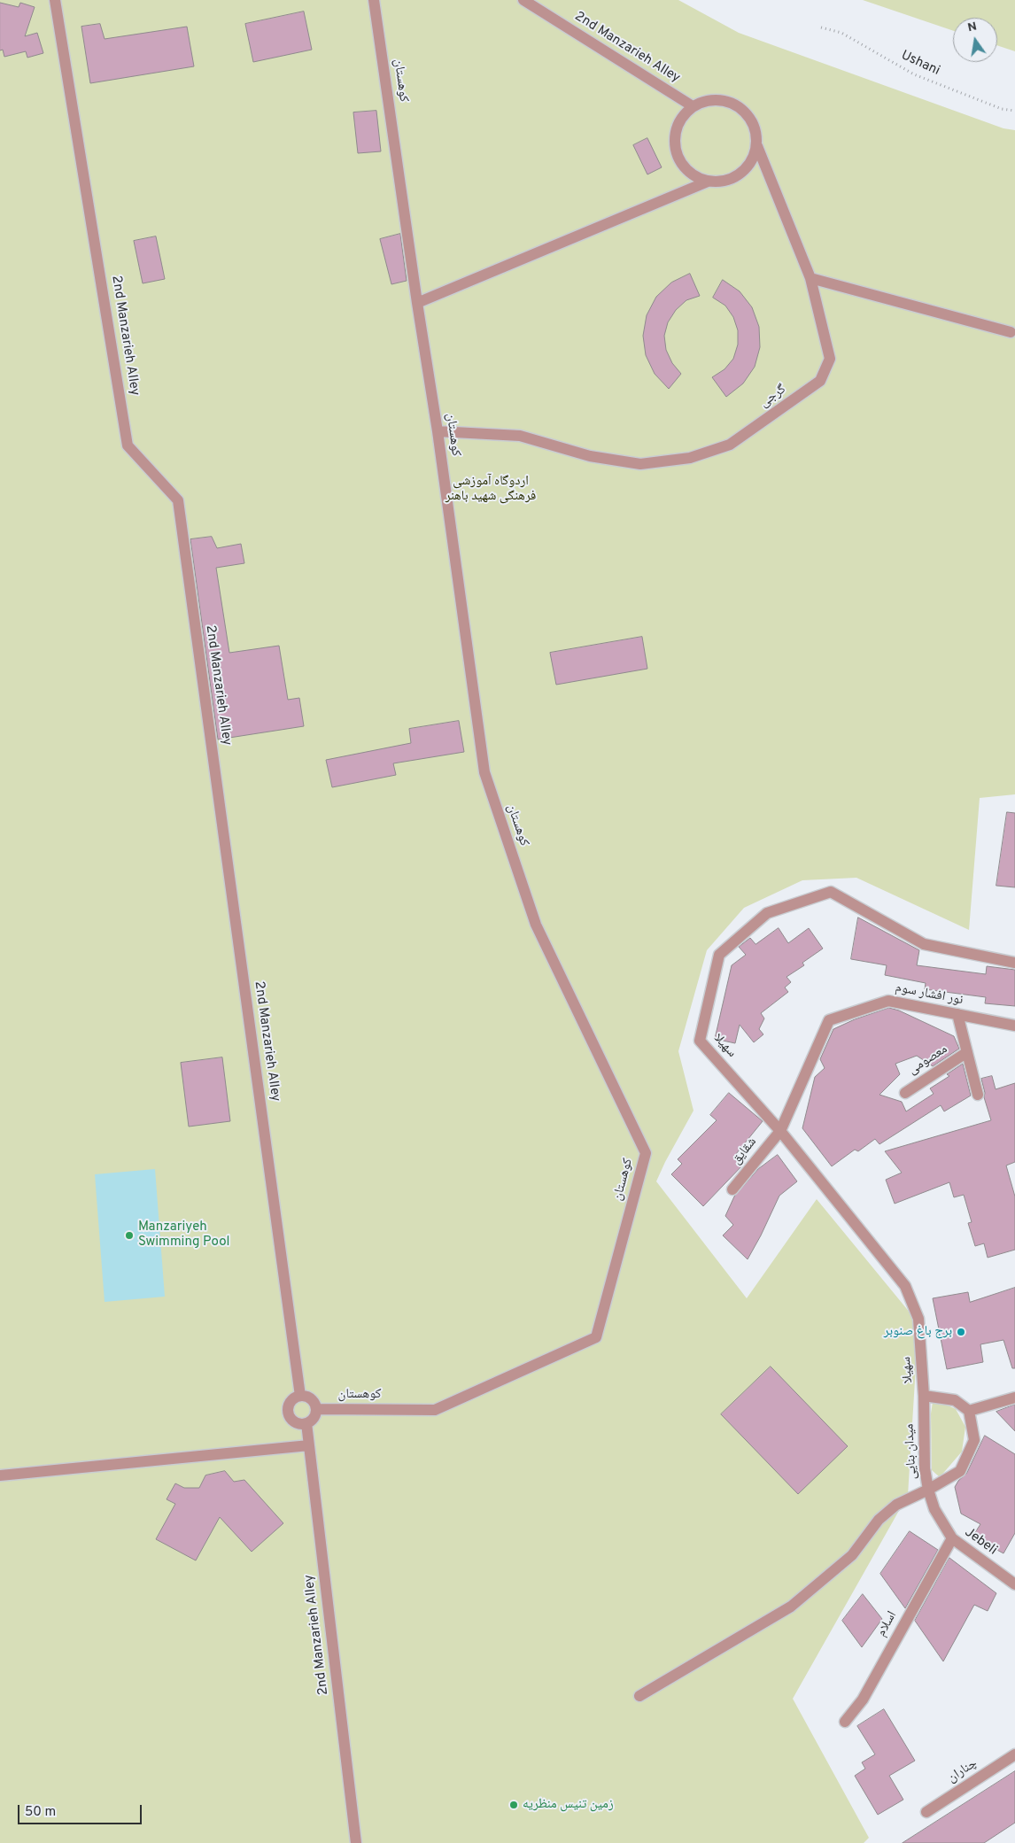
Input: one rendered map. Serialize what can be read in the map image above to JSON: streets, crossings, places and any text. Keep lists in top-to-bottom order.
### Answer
{
  "streets": {
    "street": [
      "2nd Manzarieh Alley",
      "کوهستان",
      "گرجی",
      "نور افشار سوم",
      "سهیلا",
      "معصومی",
      "شقایق",
      "میدان بنایی",
      "Jebeli",
      "اسلام",
      "چناران"
    ],
    "path": ["Ushani"]
  },
  "crossings": [
    ["2nd Manzarieh Alley", "کوهستان"],
    ["2nd Manzarieh Alley", "گرجی"],
    ["کوهستان", "گرجی"],
    ["نور افشار سوم", "سهیلا"],
    ["نور افشار سوم", "معصومی"],
    ["نور افشار سوم", "شقایق"],
    ["سهیلا", "شقایق"],
    ["سهیلا", "میدان بنایی"],
    ["میدان بنایی", "Jebeli"],
    ["Jebeli", "اسلام"]
  ],
  "parks": ["اردوگاه آموزشی فرهنگی شهید باهنر"],
  "places": ["Manzariyeh Swimming Pool", "برج باغ صنوبر", "زمین تنیس منظریه"],
  "scale_bar": "50 m",
  "north": "top"
}
